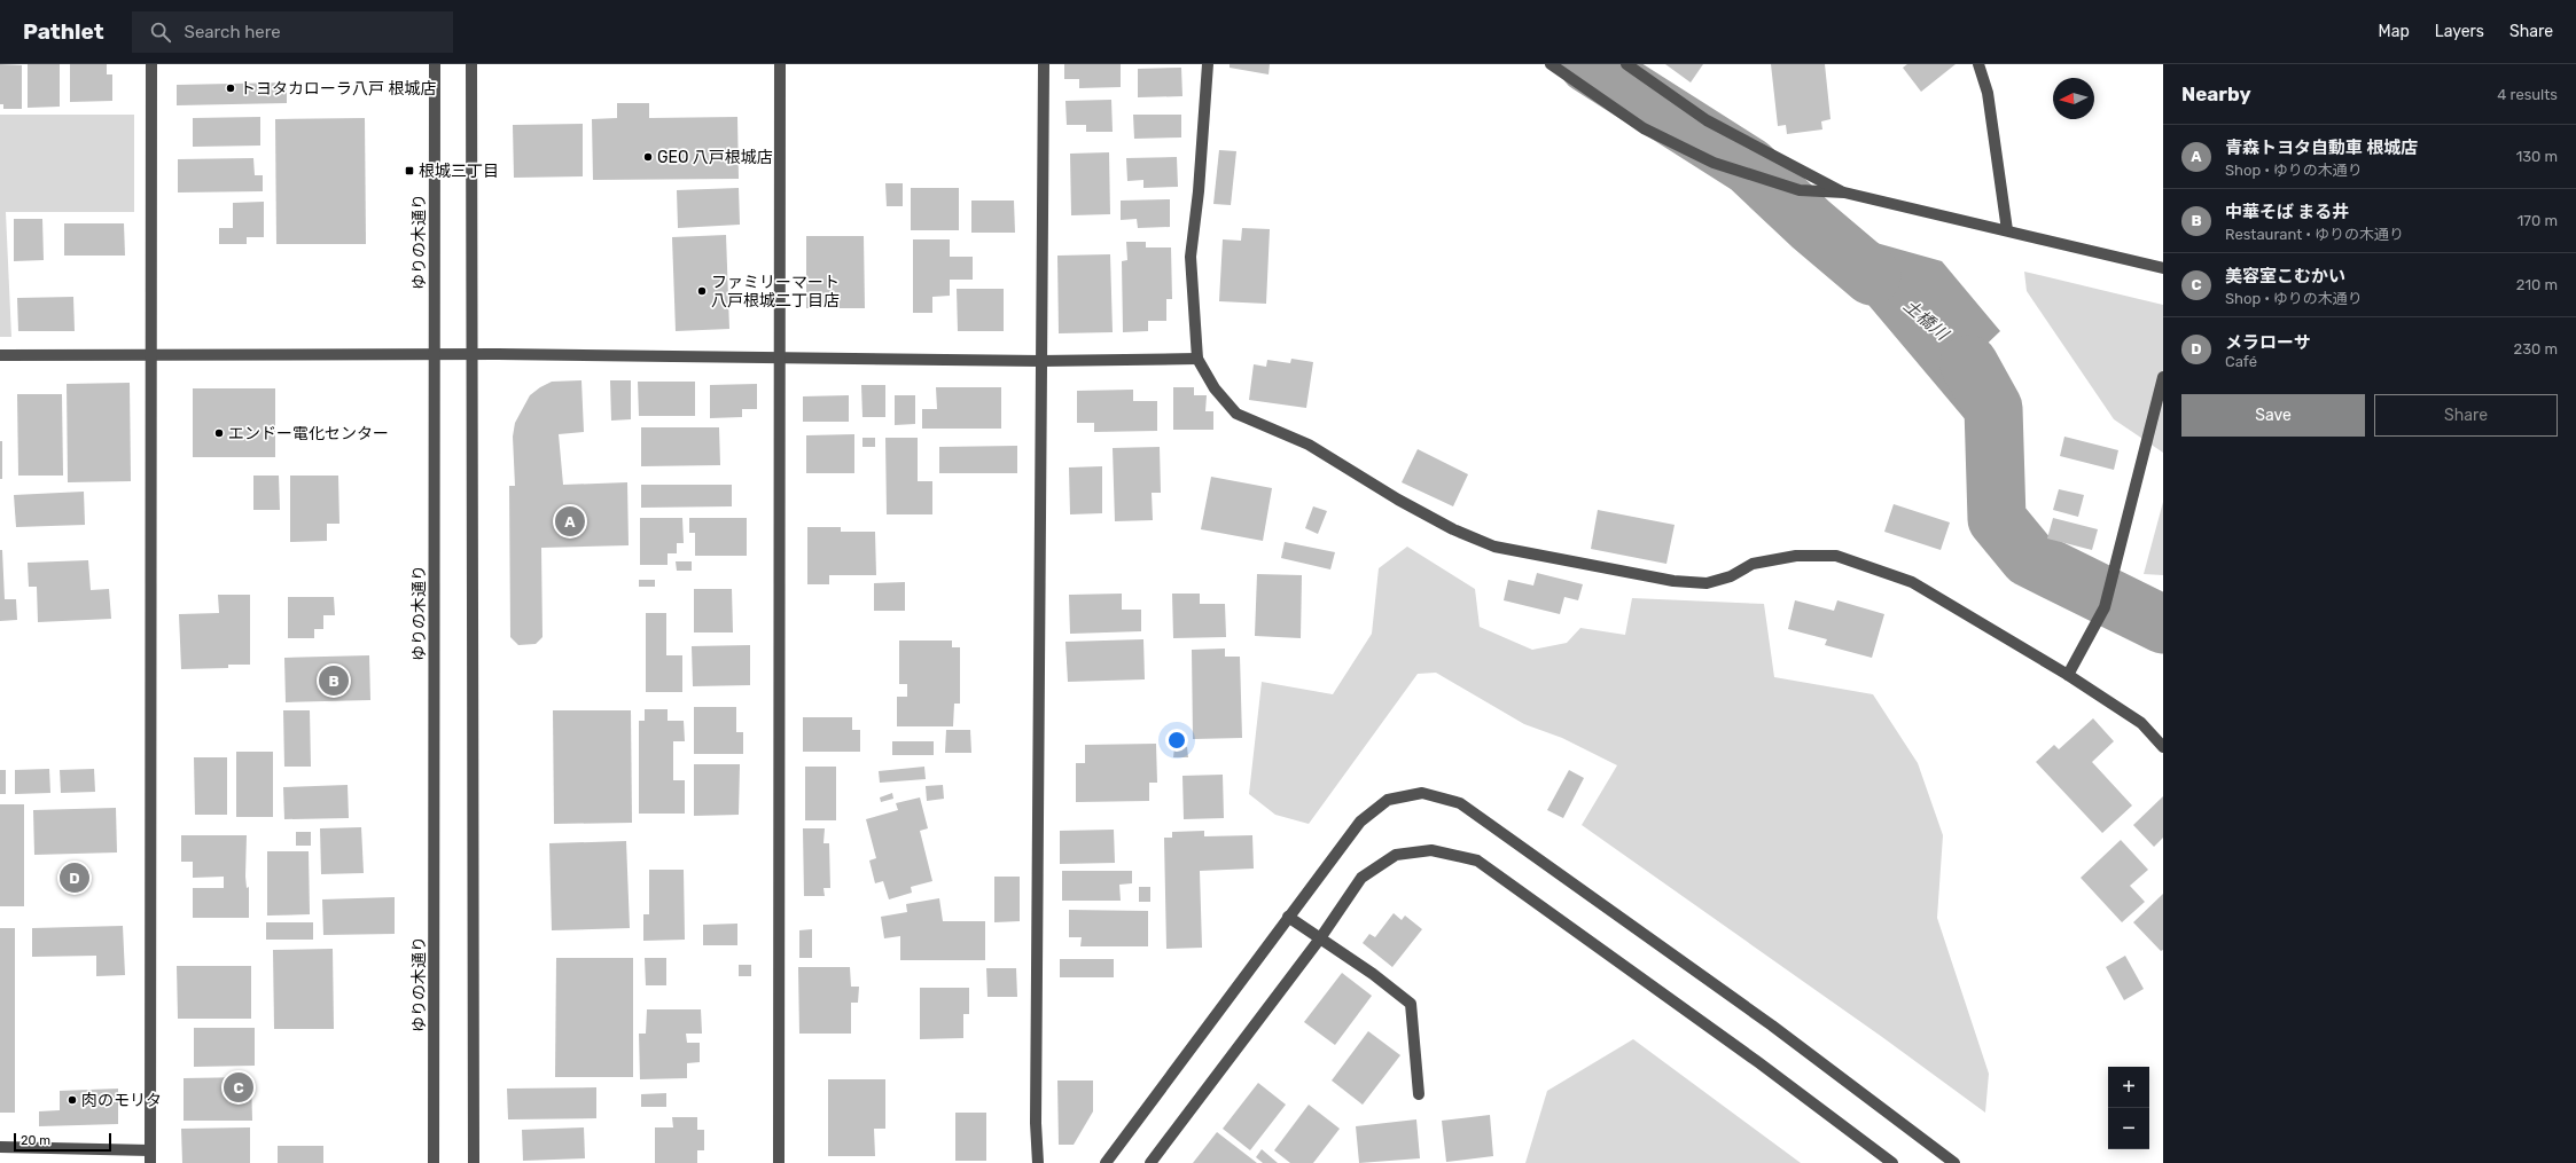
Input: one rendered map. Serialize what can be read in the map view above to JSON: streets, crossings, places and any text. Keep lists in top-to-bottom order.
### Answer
{
  "streets": {
    "street": ["ゆりの木通り"]
  },
  "water": ["土橋川"],
  "places": {
    "other": [
      "トヨタカローラ八戸 根城店",
      "GEO 八戸根城店",
      "ファミリーマート 八戸根城二丁目店",
      "エンドー電化センター",
      "肉のモリタ"
    ],
    "transit": ["根城三丁目"]
  },
  "scale_bar": "20 m",
  "north": "left",
  "page": {
    "header": "Pathlet",
    "search": "Search here",
    "nav": ["Map", "Layers", "Share"],
    "heading": ["Nearby", "4 results"],
    "list": [
      {
        "mark": "A",
        "name": "青森トヨタ自動車 根城店",
        "note": "Shop · ゆりの木通り",
        "value": "130 m"
      },
      {
        "mark": "B",
        "name": "中華そば まる井",
        "note": "Restaurant · ゆりの木通り",
        "value": "170 m"
      },
      {
        "mark": "C",
        "name": "美容室こむかい",
        "note": "Shop · ゆりの木通り",
        "value": "210 m"
      },
      {
        "mark": "D",
        "name": "メラローサ",
        "note": "Café",
        "value": "230 m"
      }
    ],
    "buttons": ["Save", "Share"],
    "pins": [
      "A",
      "B",
      "D",
      "C"
    ],
    "map_buttons": ["+", "−"],
    "scale": "20 m"
  }
}
